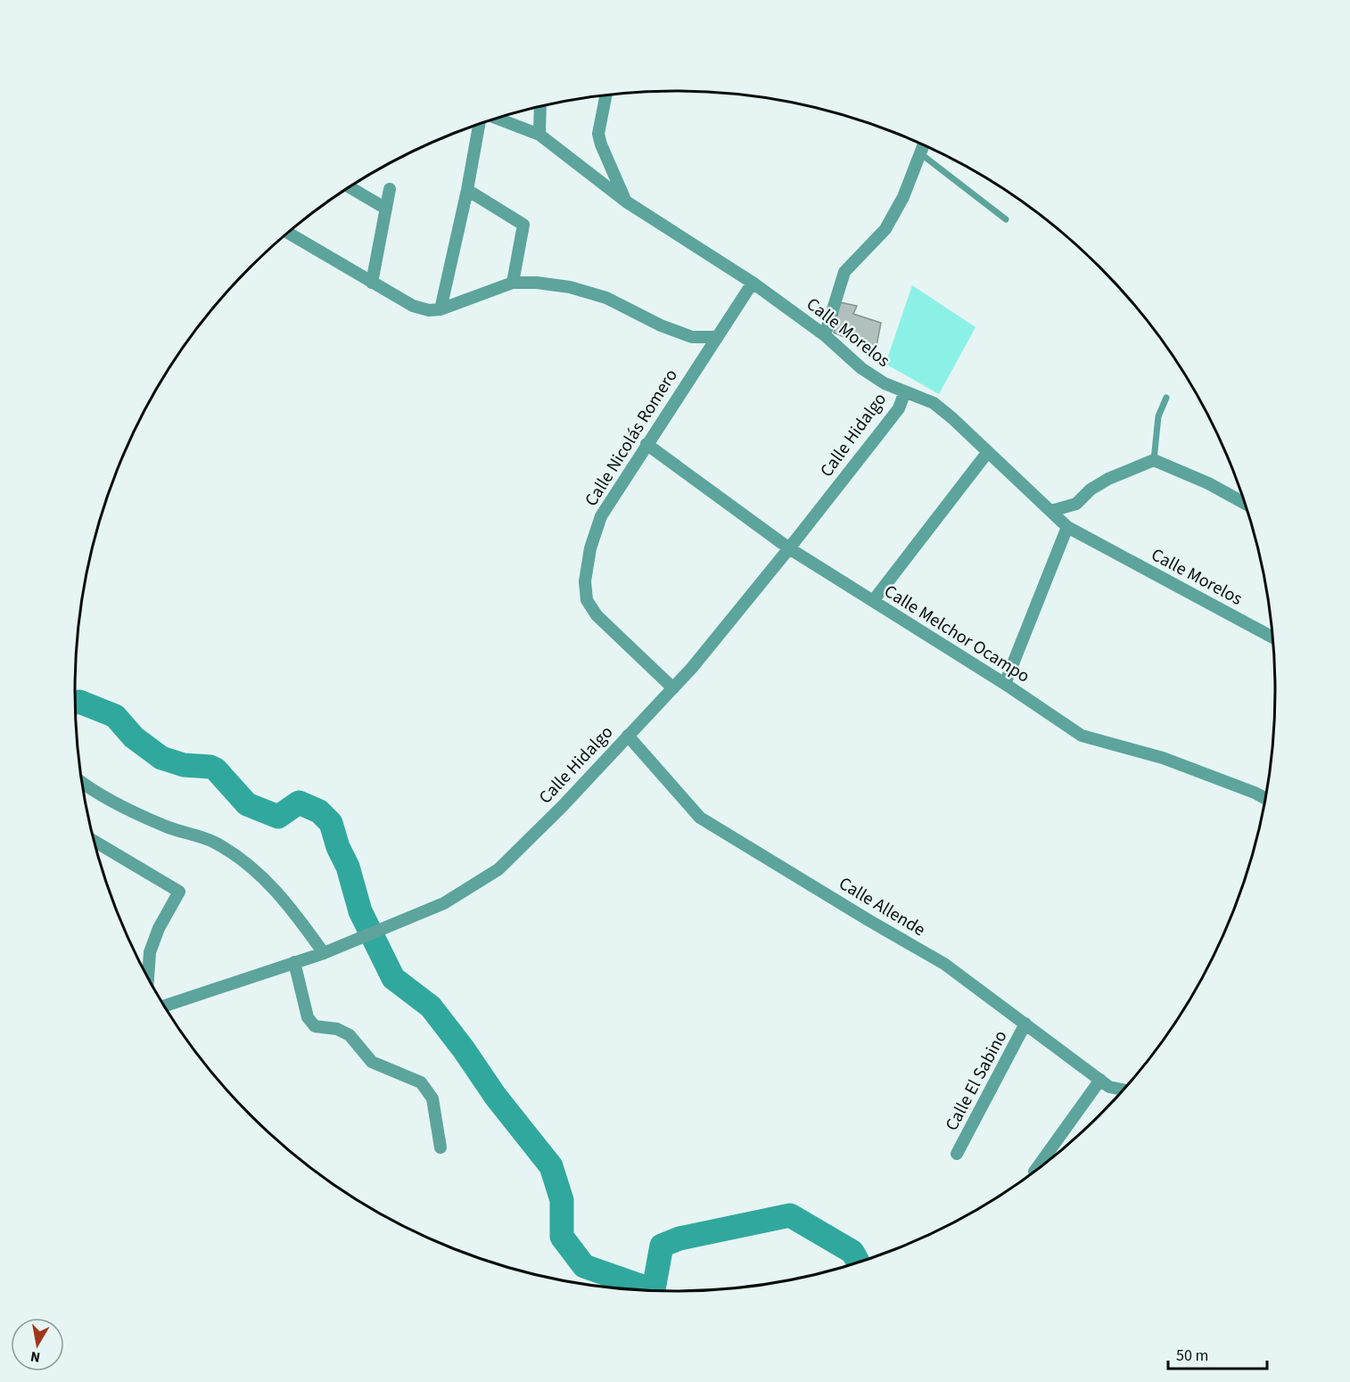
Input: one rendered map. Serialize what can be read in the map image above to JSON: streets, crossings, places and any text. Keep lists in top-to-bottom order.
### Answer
{
  "streets": {
    "street": [
      "Calle Morelos",
      "Calle Hidalgo",
      "Calle Nicolás Romero",
      "Calle Melchor Ocampo",
      "Calle Allende",
      "Calle El Sabino"
    ]
  },
  "crossings": [
    ["Calle Morelos", "Calle Hidalgo"],
    ["Calle Morelos", "Calle Nicolás Romero"],
    ["Calle Hidalgo", "Calle Nicolás Romero"],
    ["Calle Hidalgo", "Calle Melchor Ocampo"],
    ["Calle Hidalgo", "Calle Allende"],
    ["Calle Nicolás Romero", "Calle Melchor Ocampo"],
    ["Calle Allende", "Calle El Sabino"]
  ],
  "scale_bar": "50 m",
  "north": "bottom"
}
